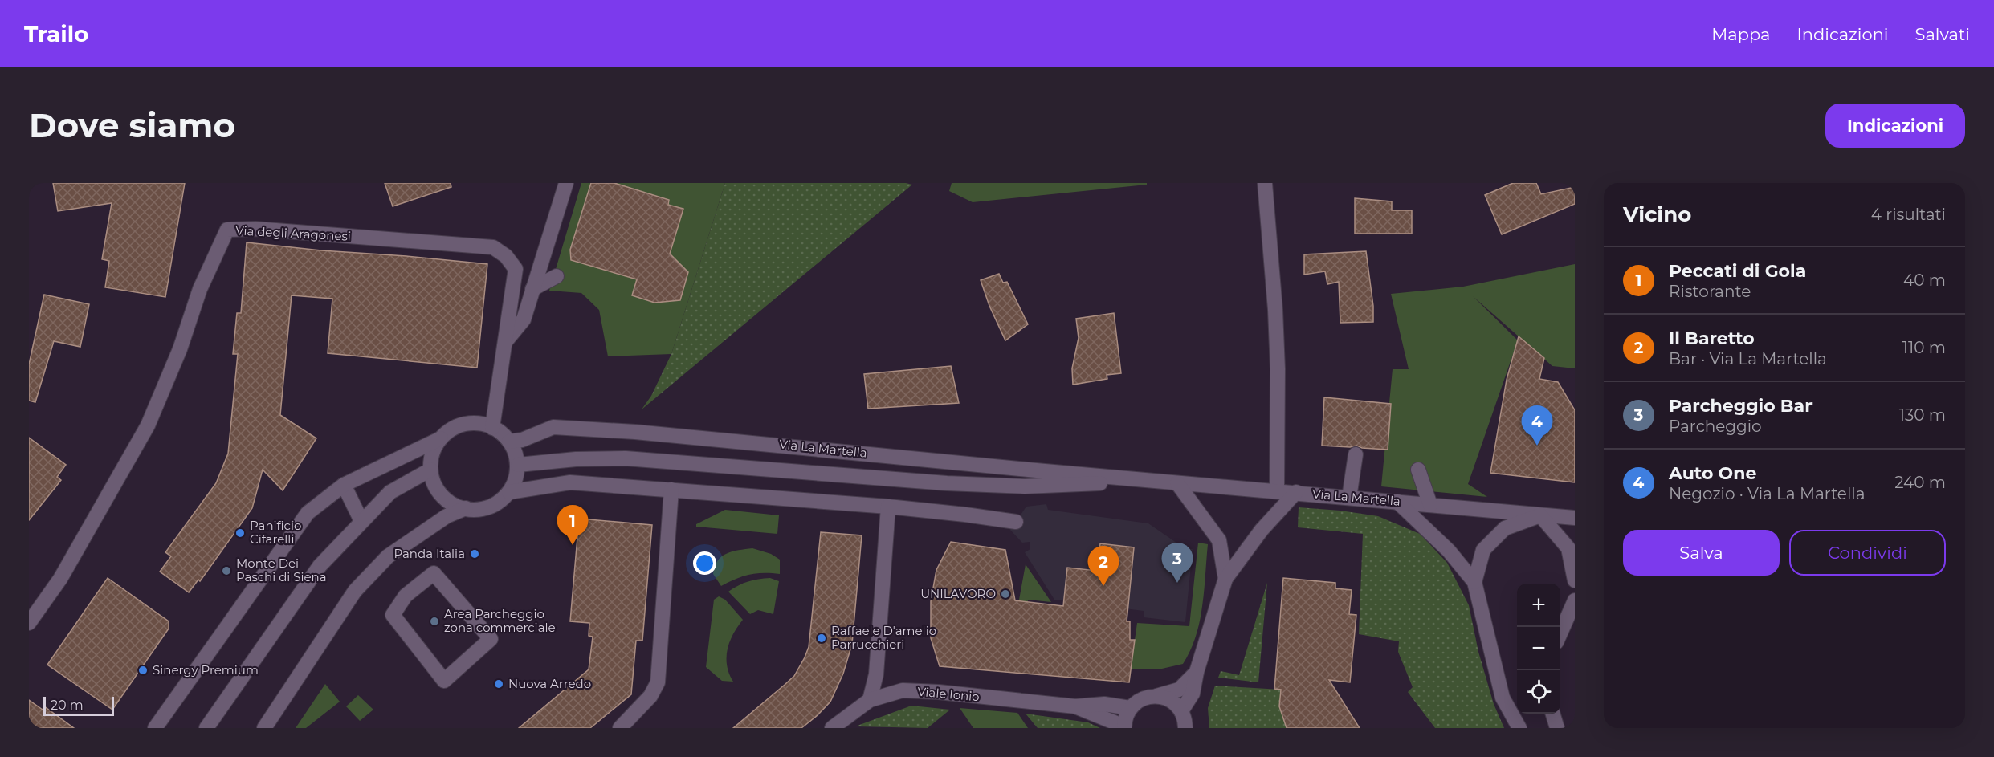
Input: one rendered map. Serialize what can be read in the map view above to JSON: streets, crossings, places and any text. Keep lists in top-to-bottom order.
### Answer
{
  "streets": {
    "street": ["Via degli Aragonesi", "Via La Martella", "Viale Ionio"]
  },
  "crossings": [
    ["Via degli Aragonesi", "Via La Martella"]
  ],
  "places": [
    "Panificio Cifarelli",
    "Panda Italia",
    "Monte Dei Paschi di Siena",
    "UNILAVORO",
    "Area Parcheggio zona commerciale",
    "Raffaele D'amelio Parrucchieri",
    "Sinergy Premium",
    "Nuova Arredo"
  ],
  "scale_bar": "20 m",
  "page": {
    "header": "Trailo",
    "nav": ["Mappa", "Indicazioni", "Salvati"],
    "buttons": [
      "Indicazioni",
      ["Salva", "Condividi"]
    ],
    "title": "Dove siamo",
    "heading": ["Vicino", "4 risultati"],
    "list": [
      {
        "mark": "1",
        "name": "Peccati di Gola",
        "note": "Ristorante",
        "value": "40 m"
      },
      {
        "mark": "2",
        "name": "Il Baretto",
        "note": "Bar · Via La Martella",
        "value": "110 m"
      },
      {
        "mark": "3",
        "name": "Parcheggio Bar",
        "note": "Parcheggio",
        "value": "130 m"
      },
      {
        "mark": "4",
        "name": "Auto One",
        "note": "Negozio · Via La Martella",
        "value": "240 m"
      }
    ],
    "pins": [
      "4",
      "1",
      "3",
      "2"
    ],
    "map_buttons": ["+", "−"],
    "scale": "20 m"
  }
}
